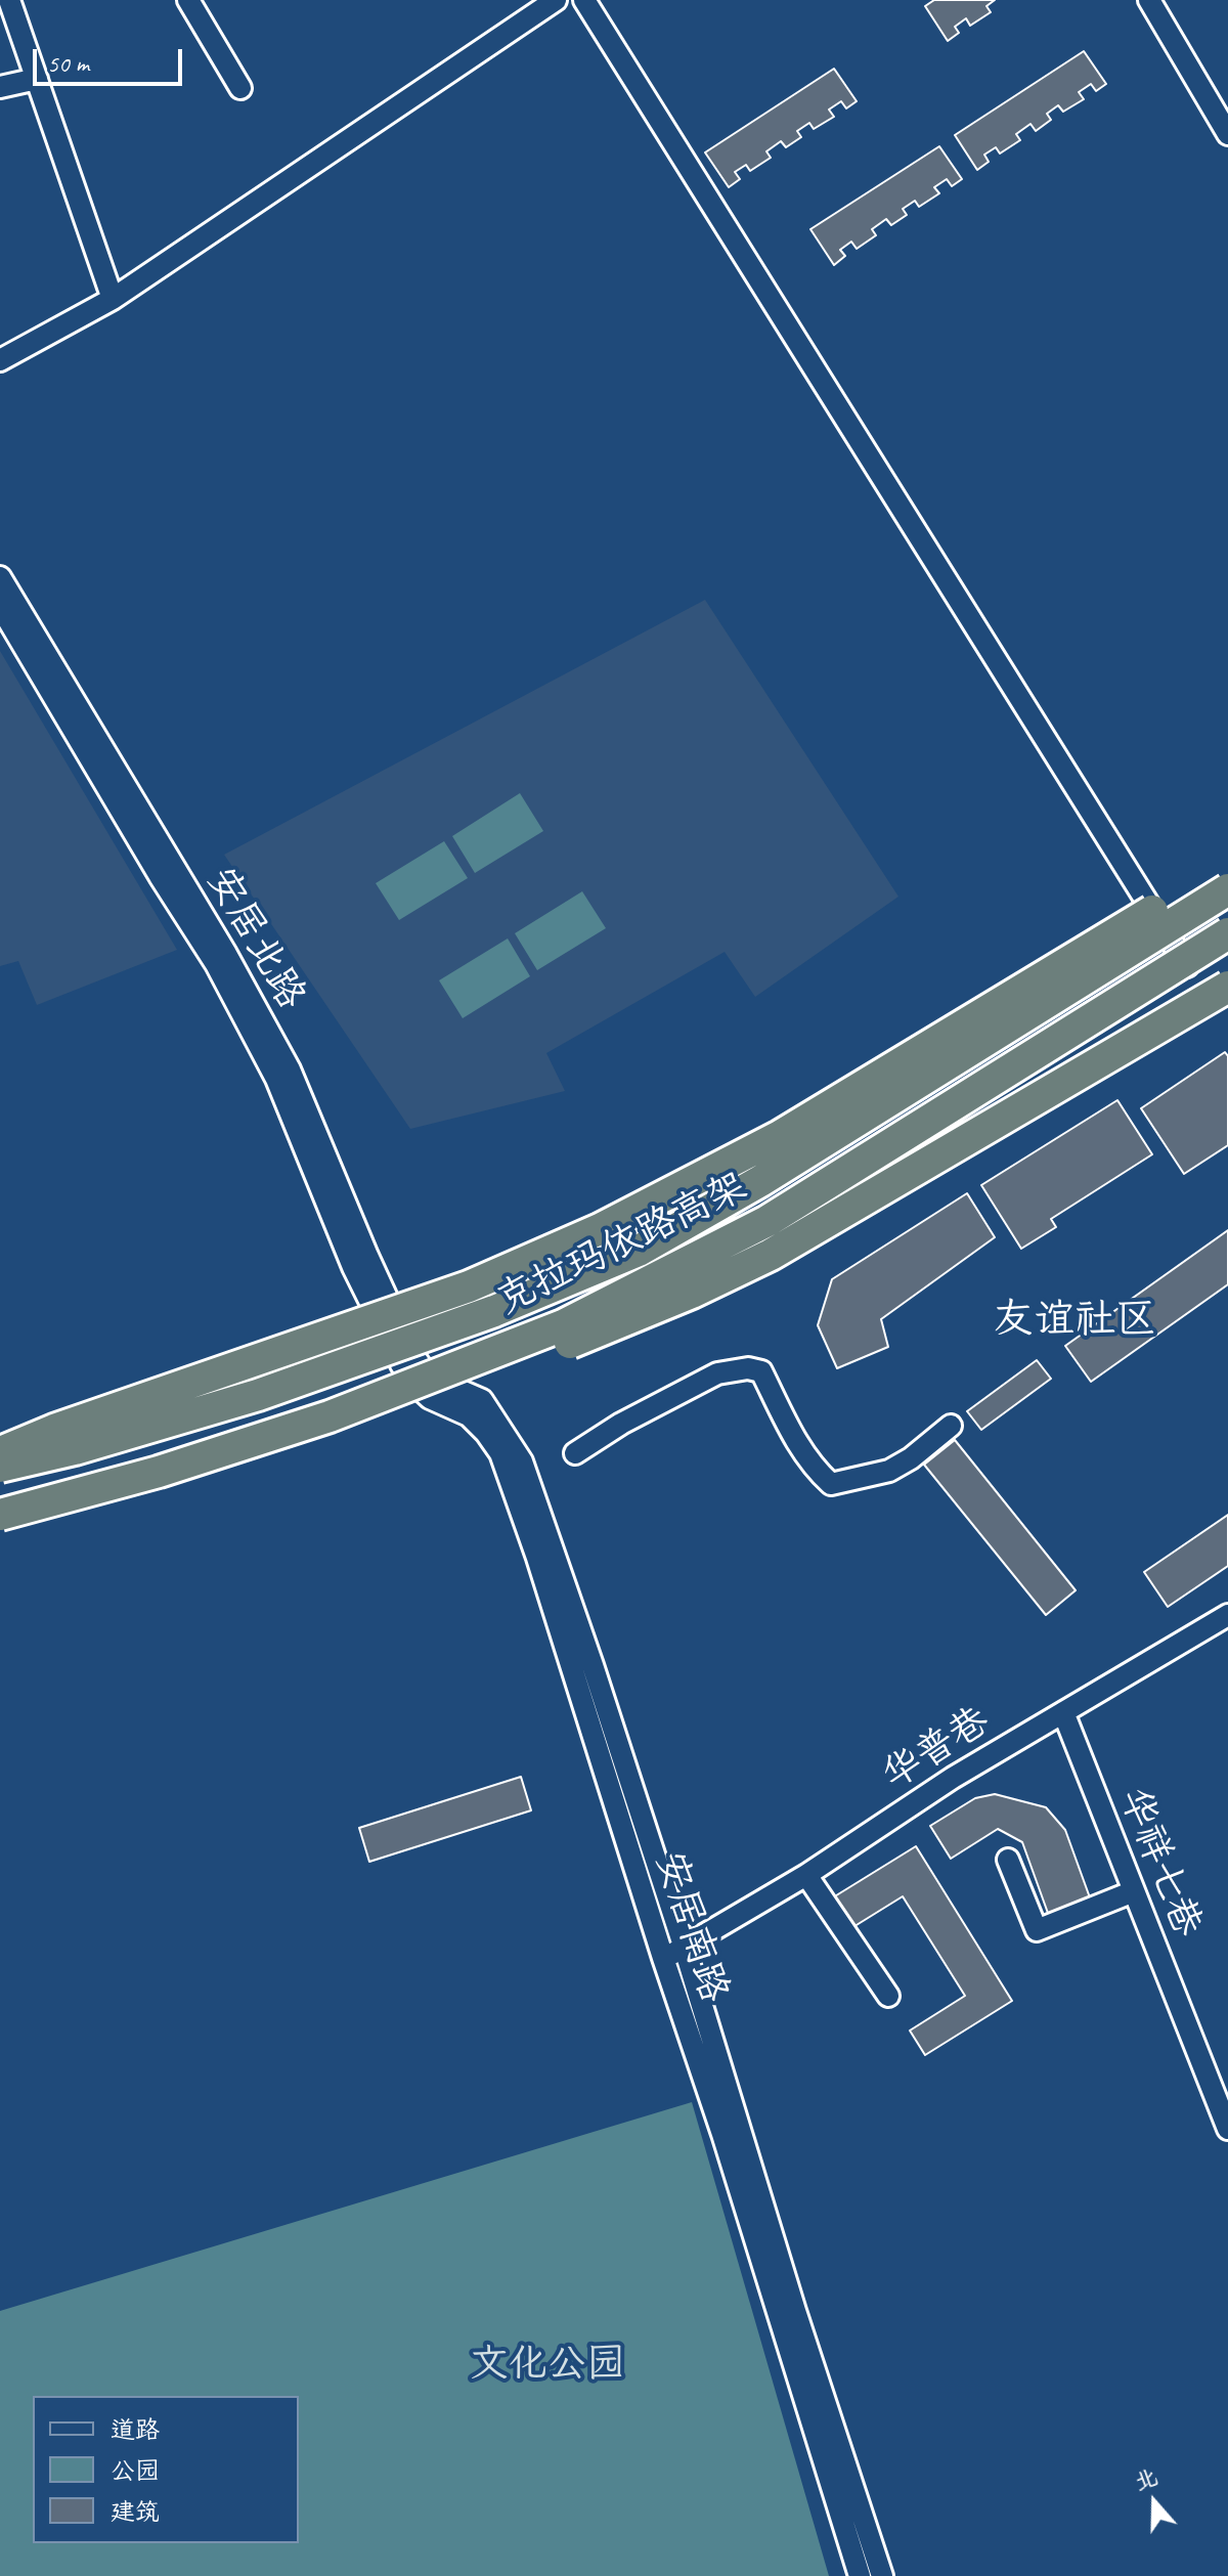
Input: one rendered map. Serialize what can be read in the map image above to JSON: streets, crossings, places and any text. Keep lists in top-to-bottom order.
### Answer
{
  "streets": {
    "highway": ["克拉玛依路高架"],
    "street": [
      "安居北路",
      "华普巷",
      "华祥七巷",
      "安居南路"
    ]
  },
  "crossings": [
    ["安居北路", "安居南路"],
    ["华普巷", "华祥七巷"],
    ["华普巷", "安居南路"]
  ],
  "districts": ["友谊社区"],
  "parks": ["文化公园"],
  "legend": ["道路", "公园", "建筑"],
  "scale_bar": "50 m",
  "north": "top"
}
